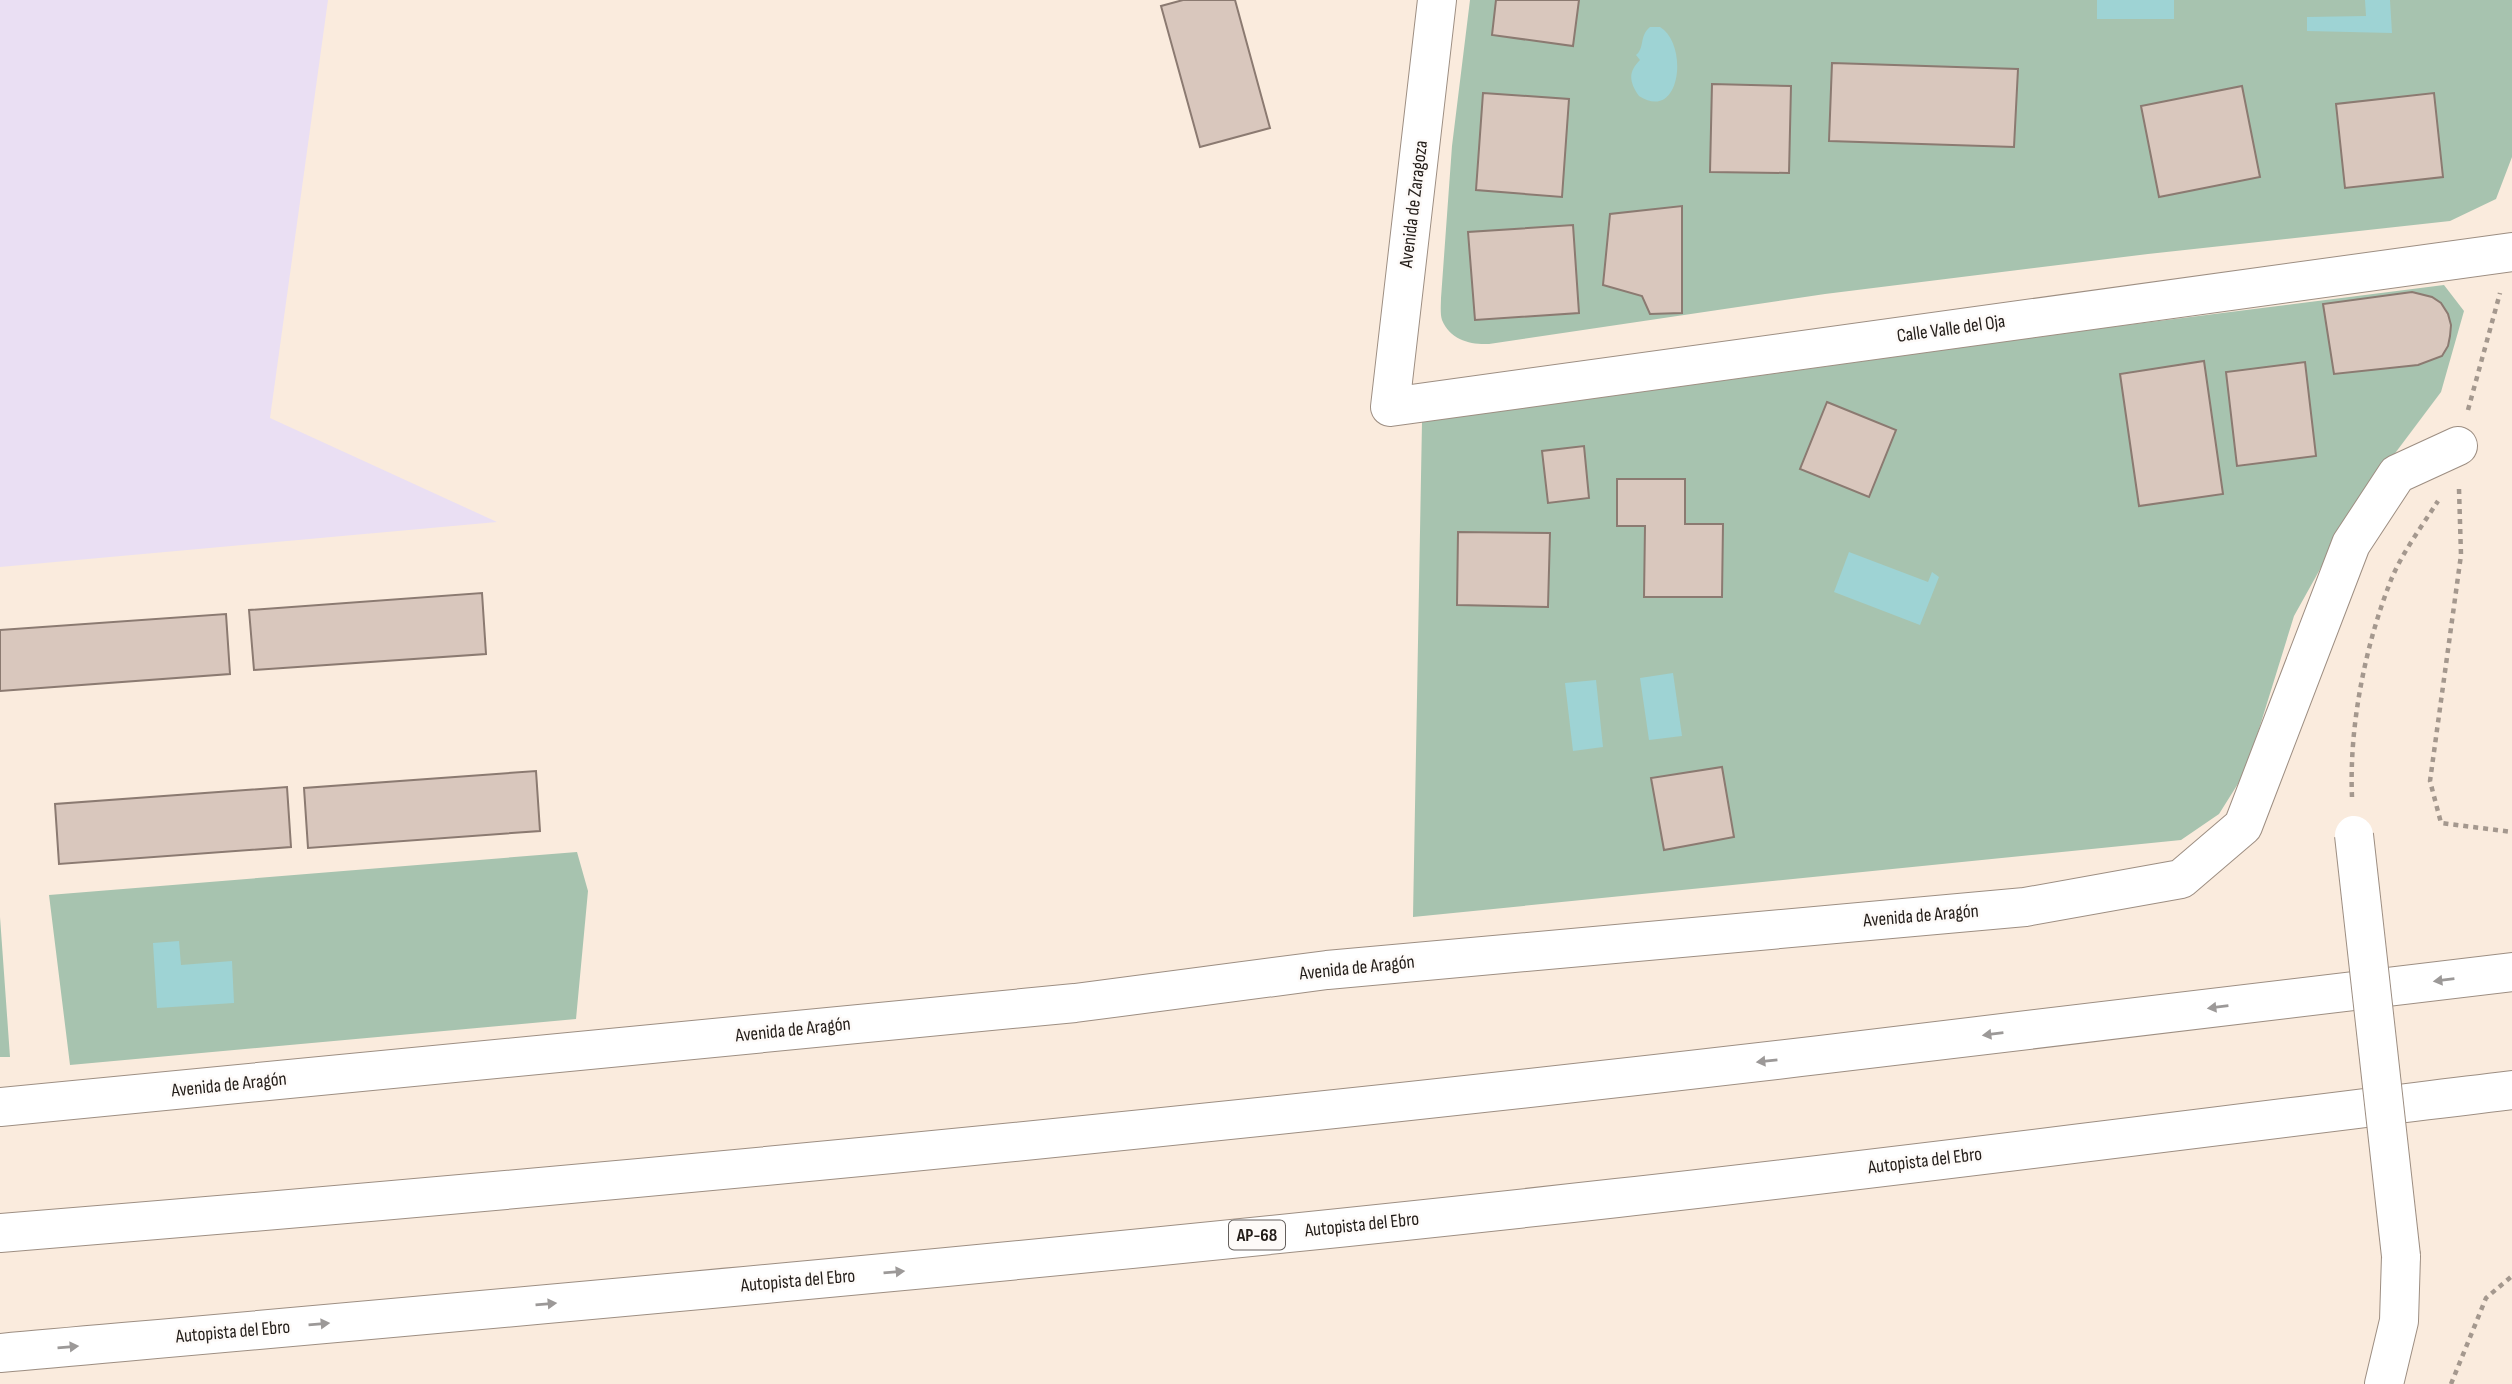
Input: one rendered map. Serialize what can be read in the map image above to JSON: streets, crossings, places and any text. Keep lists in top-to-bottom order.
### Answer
{
  "streets": {
    "main road": [
      "Avenida de Zaragoza",
      "Calle Valle del Oja",
      "Avenida de Aragón",
      "Autopista del Ebro",
      "AP-68"
    ]
  },
  "crossings": [
    ["Avenida de Zaragoza", "Calle Valle del Oja"]
  ]
}
